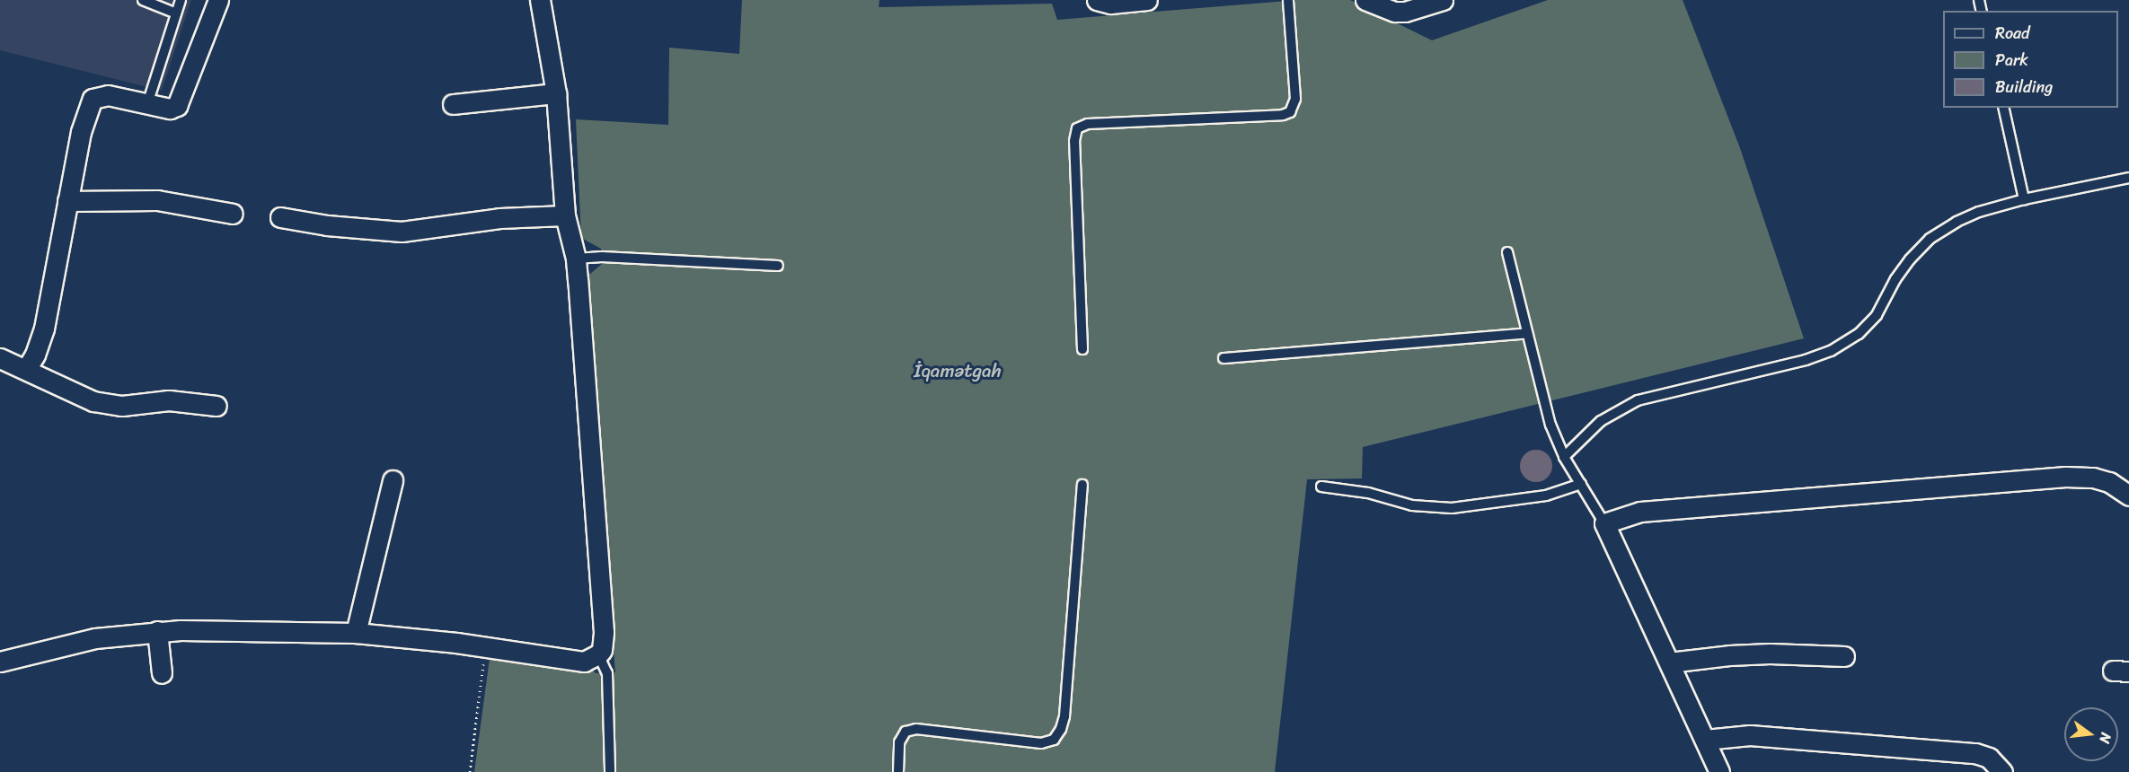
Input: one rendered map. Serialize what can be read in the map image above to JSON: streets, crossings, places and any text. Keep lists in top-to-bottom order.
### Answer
{
  "parks": ["İqamətgah"],
  "legend": ["Road", "Park", "Building"],
  "north": "right"
}
